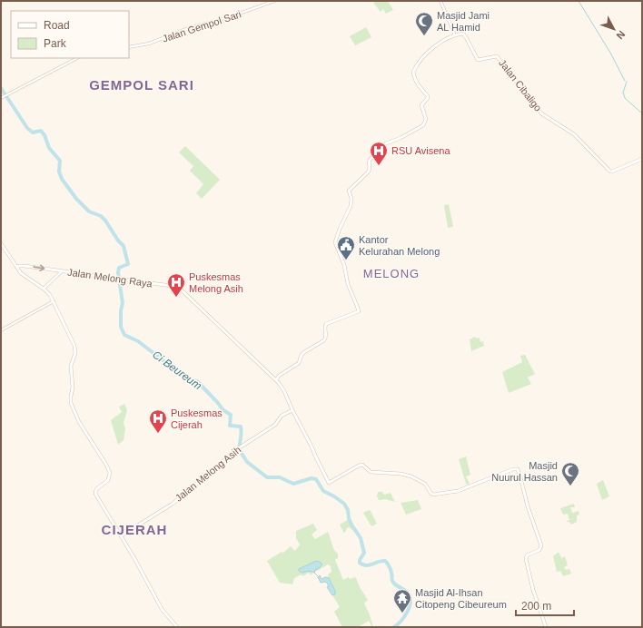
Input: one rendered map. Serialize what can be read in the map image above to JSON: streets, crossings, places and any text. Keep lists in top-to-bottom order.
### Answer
{
  "streets": {
    "main road": ["Jalan Cibaligo", "Jalan Melong Raya", "Jalan Melong Asih"],
    "street": ["Jalan Gempol Sari"]
  },
  "crossings": [
    ["Jalan Melong Raya", "Jalan Melong Asih"]
  ],
  "districts": ["GEMPOL SARI", "MELONG", "CIJERAH"],
  "water": ["Ci Beureum"],
  "places": {
    "mosque": ["Masjid Jami AL Hamid", "Masjid Nuurul Hassan"],
    "hospital": ["RSU Avisena", "Puskesmas Melong Asih", "Puskesmas Cijerah"],
    "public building": ["Kantor Kelurahan Melong"],
    "temple": ["Masjid Al-Ihsan Citopeng Cibeureum"]
  },
  "legend": ["Road", "Park"],
  "scale_bar": "200 m",
  "north": "bottom right"
}
